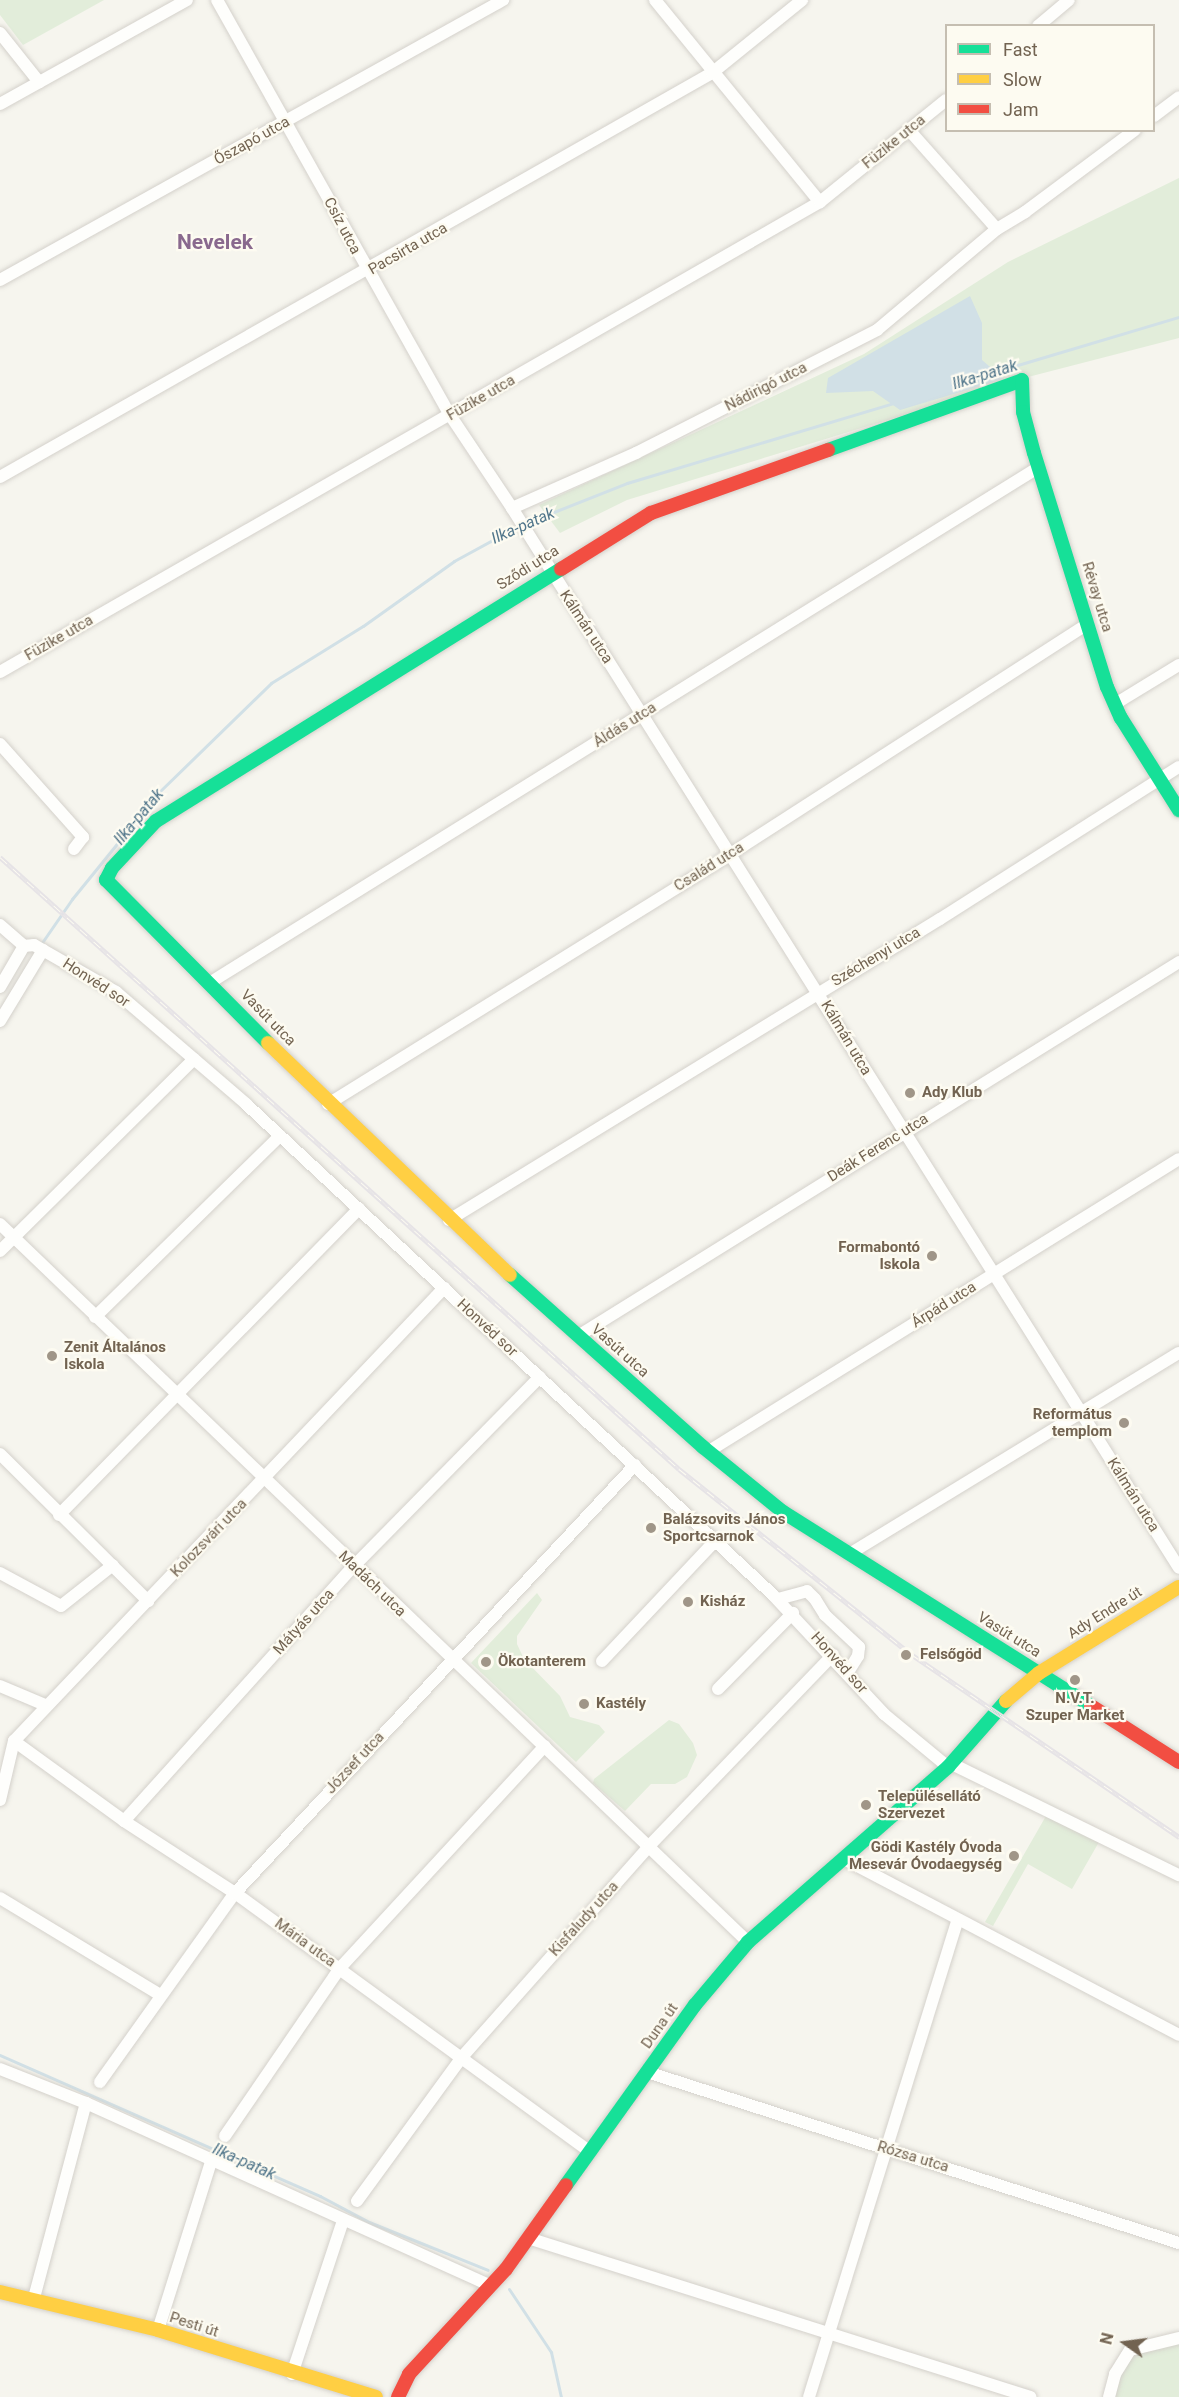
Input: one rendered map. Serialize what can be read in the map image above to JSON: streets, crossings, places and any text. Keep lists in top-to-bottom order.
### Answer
{
  "streets": {
    "street": [
      "Őszapó utca",
      "Füzike utca",
      "Csíz utca",
      "Pacsirta utca",
      "Nádirigó utca",
      "Sződi utca",
      "Révay utca",
      "Kálmán utca",
      "Áldás utca",
      "Család utca",
      "Széchenyi utca",
      "Honvéd sor",
      "Vasút utca",
      "Deák Ferenc utca",
      "Árpád utca",
      "Kolozsvári utca",
      "Madách utca",
      "Ady Endre út",
      "Mátyás utca",
      "József utca",
      "Kisfaludy utca",
      "Mária utca",
      "Duna út",
      "Rózsa utca",
      "Pesti út"
    ]
  },
  "crossings": [
    ["Őszapó utca", "Csíz utca"],
    ["Füzike utca", "Csíz utca"],
    ["Csíz utca", "Pacsirta utca"],
    ["Csíz utca", "Nádirigó utca"],
    ["Csíz utca", "Kálmán utca"],
    ["Nádirigó utca", "Kálmán utca"],
    ["Sződi utca", "Révay utca"],
    ["Sződi utca", "Kálmán utca"],
    ["Sződi utca", "Vasút utca"],
    ["Révay utca", "Áldás utca"],
    ["Révay utca", "Család utca"],
    ["Révay utca", "Széchenyi utca"],
    ["Kálmán utca", "Áldás utca"],
    ["Kálmán utca", "Család utca"],
    ["Kálmán utca", "Széchenyi utca"],
    ["Kálmán utca", "Deák Ferenc utca"],
    ["Kálmán utca", "Árpád utca"],
    ["Áldás utca", "Vasút utca"],
    ["Család utca", "Vasút utca"],
    ["Széchenyi utca", "Vasút utca"],
    ["Honvéd sor", "Kolozsvári utca"],
    ["Honvéd sor", "Mátyás utca"],
    ["Honvéd sor", "József utca"],
    ["Honvéd sor", "Kisfaludy utca"],
    ["Honvéd sor", "Duna út"],
    ["Vasút utca", "Deák Ferenc utca"],
    ["Vasút utca", "Árpád utca"],
    ["Vasút utca", "Ady Endre út"],
    ["Kolozsvári utca", "Madách utca"],
    ["Kolozsvári utca", "Mária utca"],
    ["Madách utca", "Mátyás utca"],
    ["Madách utca", "József utca"],
    ["Madách utca", "Kisfaludy utca"],
    ["Madách utca", "Duna út"],
    ["Ady Endre út", "Duna út"],
    ["Mátyás utca", "Mária utca"],
    ["József utca", "Mária utca"],
    ["Kisfaludy utca", "Mária utca"],
    ["Mária utca", "Duna út"],
    ["Duna út", "Rózsa utca"]
  ],
  "districts": ["Nevelek"],
  "water": ["Ilka-patak"],
  "places": [
    "Ady Klub",
    "Formabontó Iskola",
    "Zenit Általános Iskola",
    "Református templom",
    "Balázsovits János Sportcsarnok",
    "Kisház",
    "Felsőgöd",
    "Ökotanterem",
    "N.V.T. Szuper Market",
    "Kastély",
    "Településellátó Szervezet",
    "Gödi Kastély Óvoda Mesevár Óvodaegység"
  ],
  "legend": ["Fast", "Slow", "Jam"],
  "north": "left"
}
